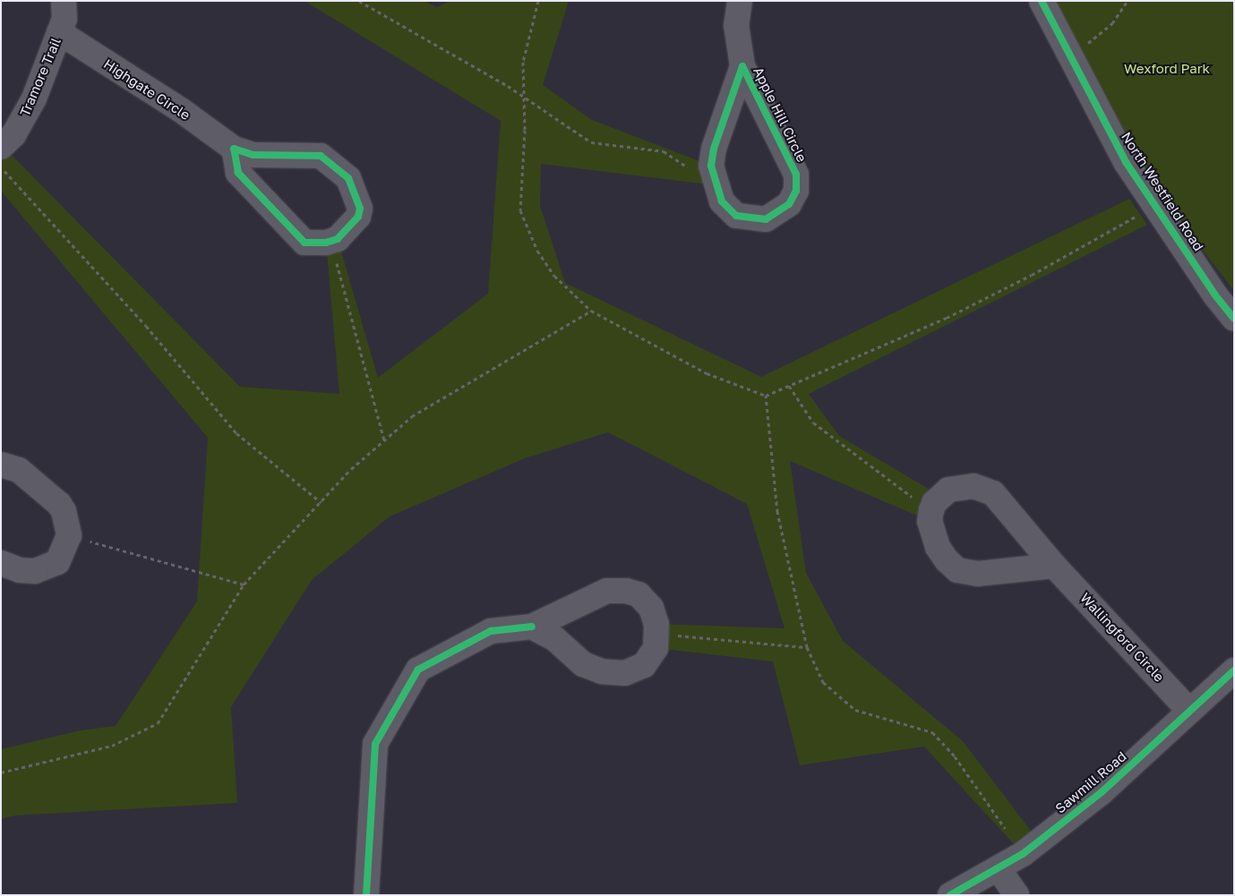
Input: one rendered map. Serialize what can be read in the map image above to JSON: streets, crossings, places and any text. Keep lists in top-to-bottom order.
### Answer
{
  "streets": {
    "street": [
      "Tramore Trail",
      "Highgate Circle",
      "Apple Hill Circle",
      "North Westfield Road",
      "Wallingford Circle",
      "Sawmill Road"
    ]
  },
  "crossings": [
    ["Tramore Trail", "Highgate Circle"],
    ["Wallingford Circle", "Sawmill Road"]
  ],
  "parks": ["Wexford Park"]
}
